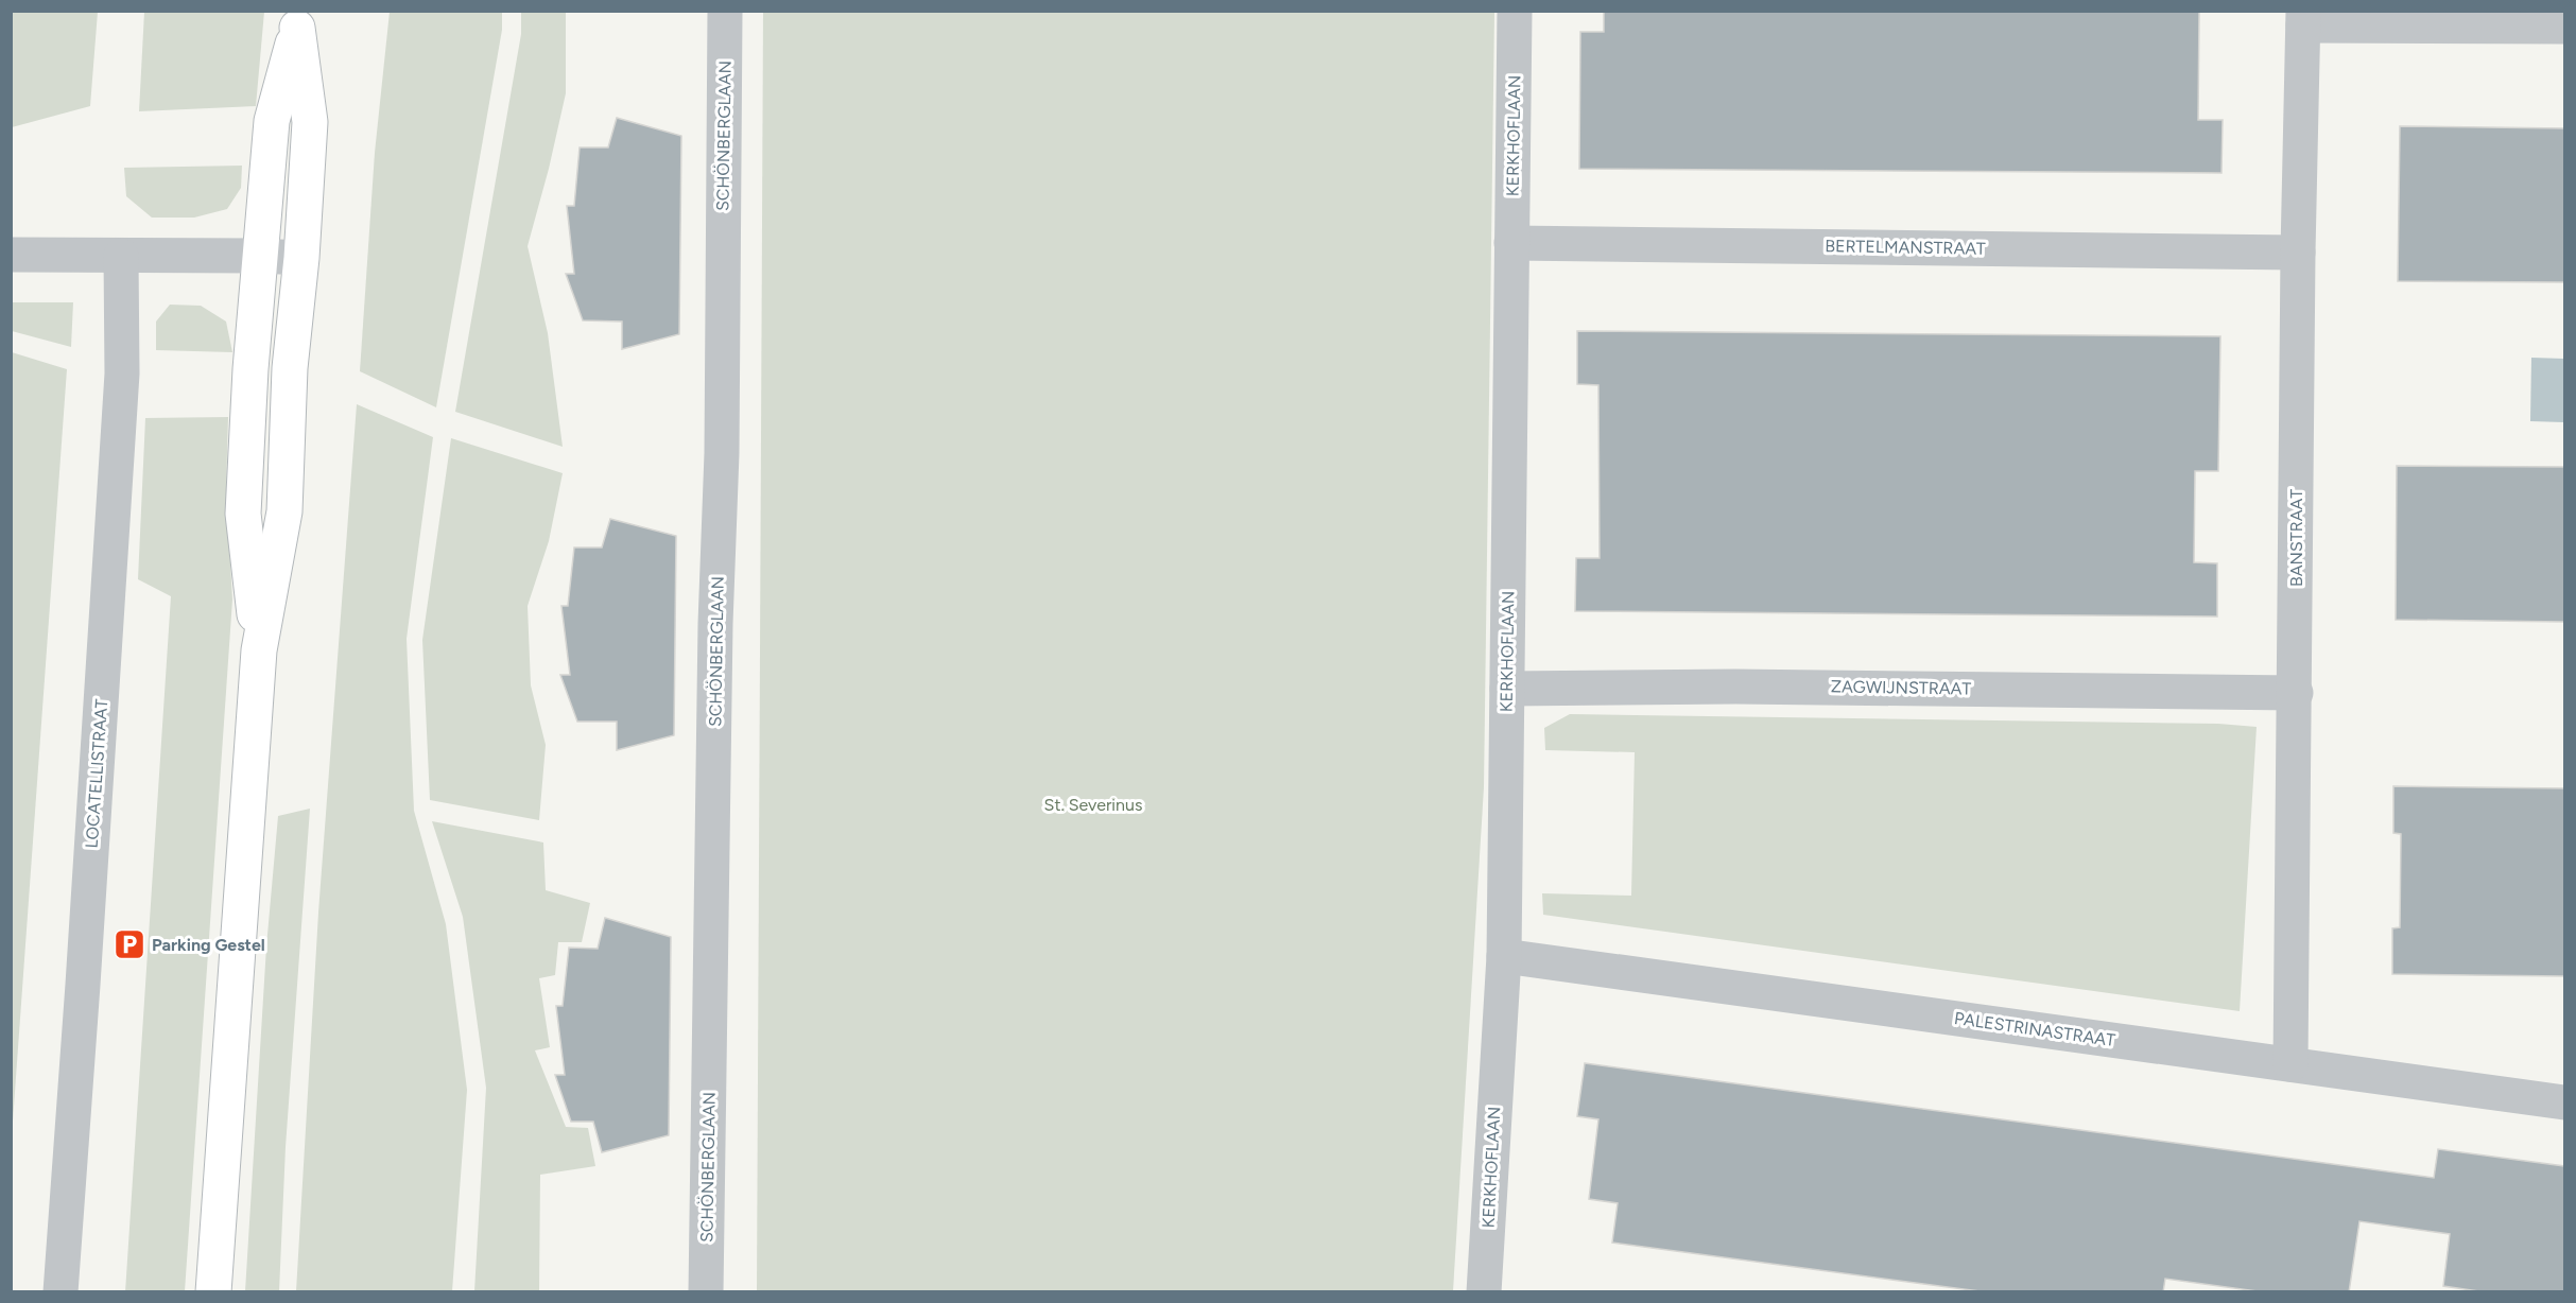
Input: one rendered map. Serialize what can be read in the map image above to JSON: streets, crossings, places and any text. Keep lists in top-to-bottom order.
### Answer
{
  "streets": {
    "street": [
      "SCHÖNBERGLAAN",
      "KERKHOFLAAN",
      "BERTELMANSTRAAT",
      "BANSTRAAT",
      "ZAGWIJNSTRAAT",
      "LOCATELLISTRAAT",
      "PALESTRINASTRAAT"
    ]
  },
  "crossings": [
    ["KERKHOFLAAN", "BERTELMANSTRAAT"],
    ["KERKHOFLAAN", "ZAGWIJNSTRAAT"],
    ["KERKHOFLAAN", "PALESTRINASTRAAT"],
    ["BERTELMANSTRAAT", "BANSTRAAT"],
    ["BANSTRAAT", "ZAGWIJNSTRAAT"],
    ["BANSTRAAT", "PALESTRINASTRAAT"]
  ],
  "parks": ["St. Severinus"],
  "places": {
    "parking": ["Parking Gestel"]
  }
}
